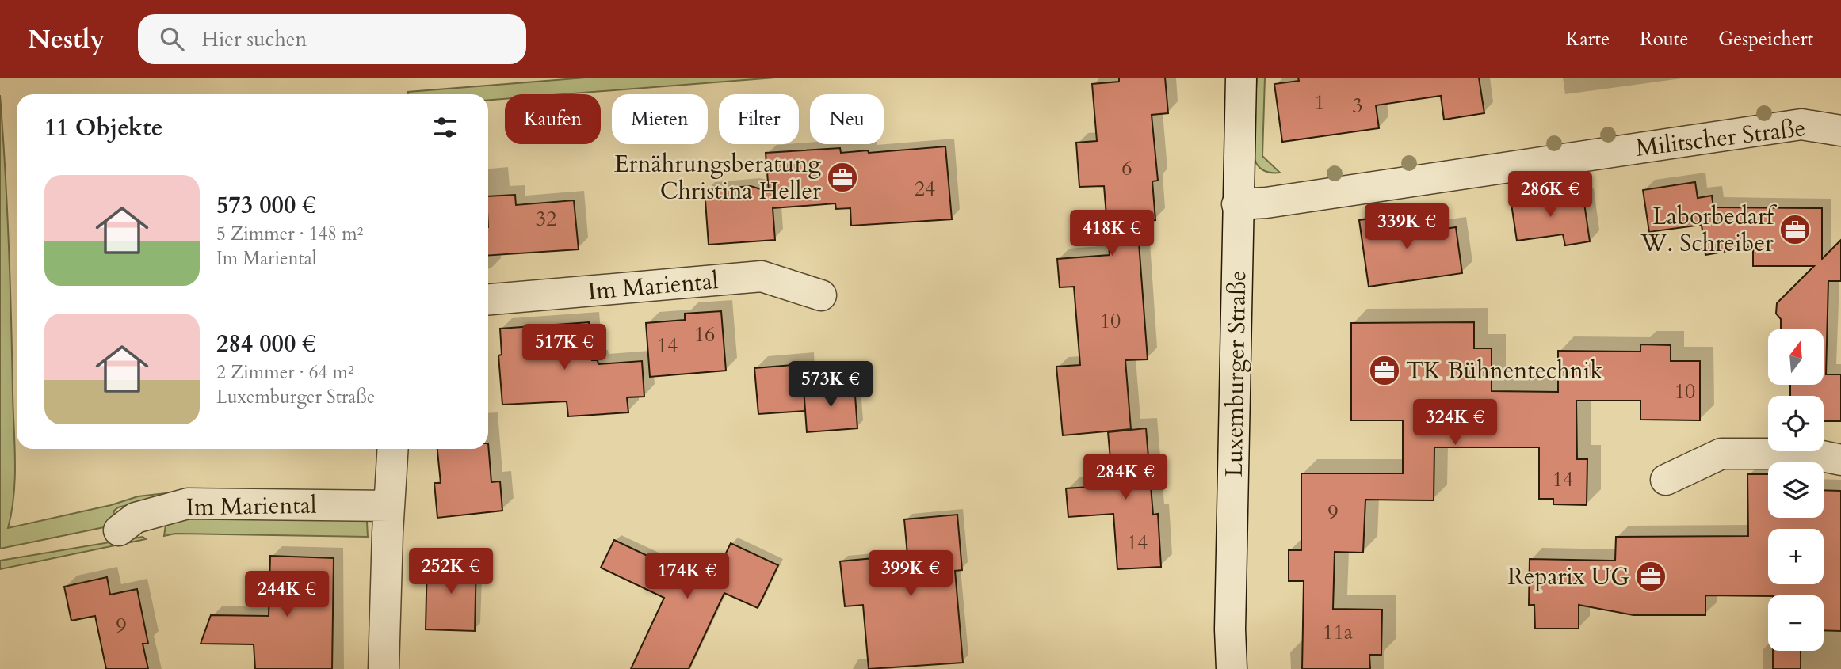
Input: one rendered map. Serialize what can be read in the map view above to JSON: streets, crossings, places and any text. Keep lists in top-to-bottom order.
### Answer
{
  "streets": {
    "street": ["Militscher Straße", "Im Mariental", "Luxemburger Straße"]
  },
  "crossings": [
    ["Militscher Straße", "Luxemburger Straße"]
  ],
  "places": {
    "office": [
      "Ernährungsberatung Christina Heller",
      "Laborbedarf W. Schreiber",
      "TK Bühnentechnik",
      "Reparix UG"
    ]
  },
  "house_numbers": [
    "1",
    "3",
    "6",
    "24",
    "32",
    "10",
    "16",
    "14",
    "10",
    "14",
    "9",
    "14",
    "9",
    "11a"
  ],
  "north": "top",
  "page": {
    "header": "Nestly",
    "search": "Hier suchen",
    "nav": ["Karte", "Route", "Gespeichert"],
    "chip": [
      "Kaufen",
      "Mieten",
      "Filter",
      "Neu"
    ],
    "heading": "11 Objekte",
    "list": [
      {
        "name": "573 000 €",
        "note": "5 Zimmer · 148 m² · Im Mariental"
      },
      {
        "name": "284 000 €",
        "note": "2 Zimmer · 64 m² · Luxemburger Straße"
      }
    ],
    "price": [
      "286K €",
      "339K €",
      "418K €",
      "517K €",
      "573K €",
      "324K €",
      "284K €",
      "252K €",
      "399K €",
      "174K €",
      "244K €"
    ],
    "map_buttons": ["+", "−"]
  }
}
